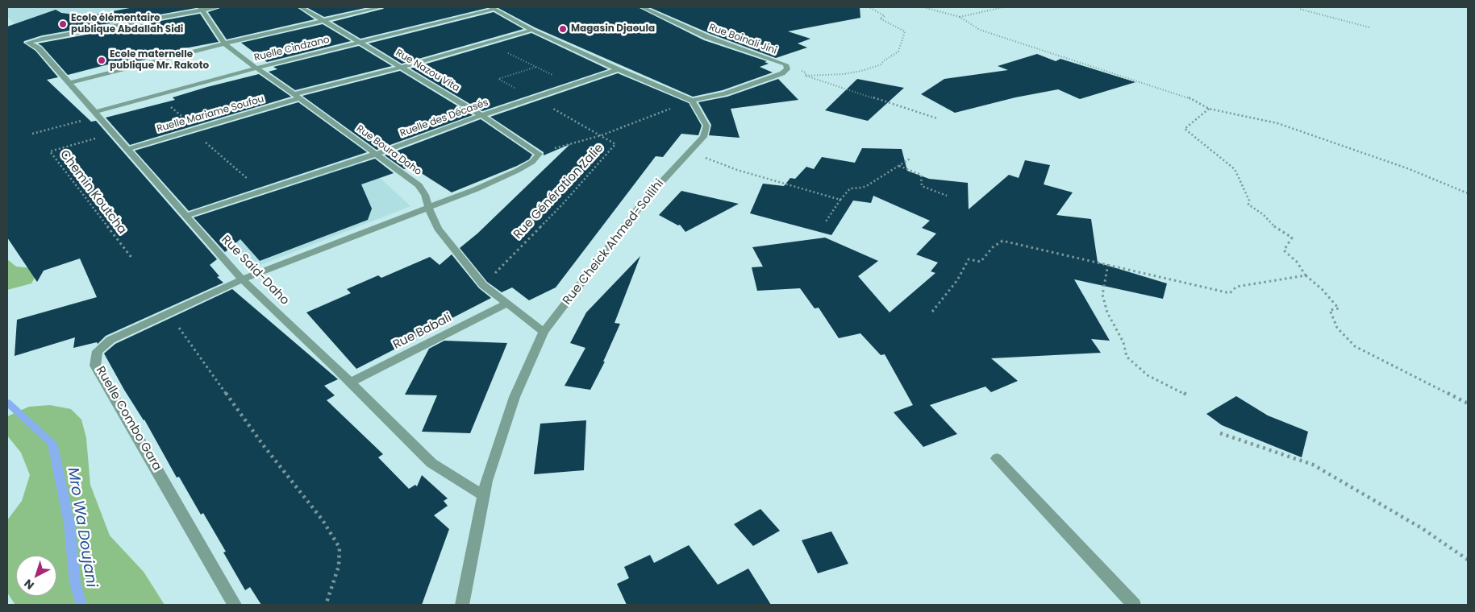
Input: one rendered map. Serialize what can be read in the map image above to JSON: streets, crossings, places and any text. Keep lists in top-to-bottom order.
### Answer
{
  "streets": {
    "street": [
      "Rue Boinali Jini",
      "Ruelle Cindzano",
      "Rue Nazou Vita",
      "Ruelle Mariame Soufou",
      "Ruelle des Décasés",
      "Rue Boura Daho",
      "Rue Cheick Ahmed-Soilihi",
      "Rue Said-Daho",
      "Rue Babali",
      "Ruelle Combo Gara"
    ],
    "path": ["Rue Génération Zalie", "Chemin Koutcha"]
  },
  "crossings": [
    ["Rue Boinali Jini", "Rue Cheick Ahmed-Soilihi"],
    ["Ruelle Cindzano", "Rue Nazou Vita"],
    ["Ruelle Cindzano", "Rue Boura Daho"],
    ["Ruelle Cindzano", "Rue Said-Daho"],
    ["Rue Nazou Vita", "Ruelle Mariame Soufou"],
    ["Rue Nazou Vita", "Ruelle des Décasés"],
    ["Ruelle Mariame Soufou", "Rue Boura Daho"],
    ["Ruelle Mariame Soufou", "Rue Said-Daho"],
    ["Ruelle des Décasés", "Rue Boura Daho"],
    ["Ruelle des Décasés", "Rue Génération Zalie"],
    ["Ruelle des Décasés", "Rue Said-Daho"],
    ["Rue Boura Daho", "Rue Génération Zalie"],
    ["Rue Boura Daho", "Rue Cheick Ahmed-Soilihi"],
    ["Rue Boura Daho", "Rue Said-Daho"],
    ["Rue Boura Daho", "Rue Babali"],
    ["Rue Boura Daho", "Ruelle Combo Gara"],
    ["Chemin Koutcha", "Rue Said-Daho"],
    ["Rue Cheick Ahmed-Soilihi", "Rue Said-Daho"],
    ["Rue Said-Daho", "Rue Babali"],
    ["Rue Said-Daho", "Ruelle Combo Gara"]
  ],
  "water": ["Mro Wa Doujani"],
  "places": ["Ecole élémentaire publique Abdallah Sidi", "Magasin Djaoula", "Ecole maternelle publique Mr. Rakoto"],
  "north": "bottom left"
}
